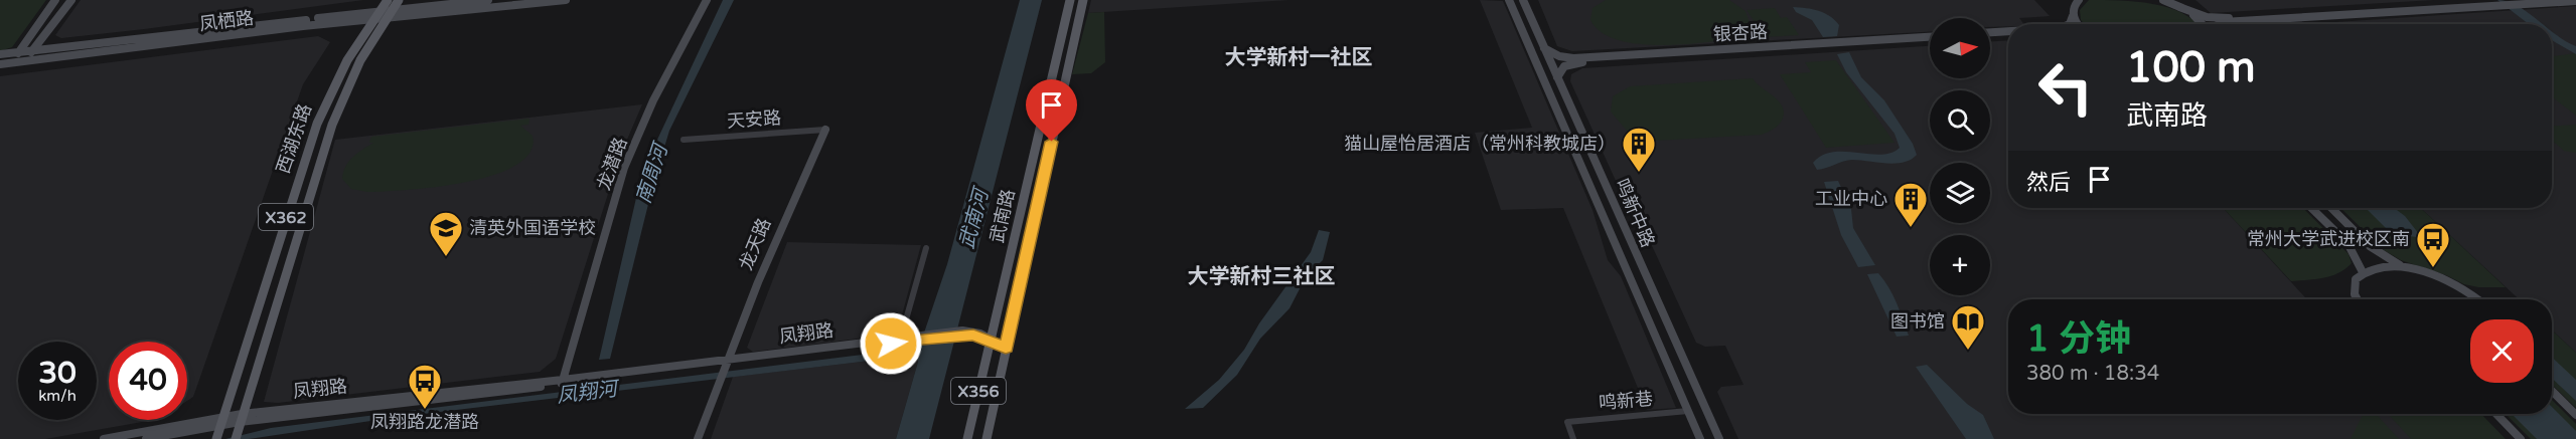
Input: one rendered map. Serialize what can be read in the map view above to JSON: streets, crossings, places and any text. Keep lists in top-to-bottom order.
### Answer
{
  "streets": {
    "main road": [
      "西湖东路",
      "武南路",
      "X362",
      "X356"
    ],
    "street": [
      "凤栖路",
      "银杏路",
      "天安路",
      "龙潜路",
      "鸣新中路",
      "龙天路",
      "凤翔路",
      "鸣新巷"
    ]
  },
  "crossings": [
    ["凤栖路", "西湖东路"],
    ["银杏路", "鸣新中路"],
    ["天安路", "龙天路"],
    ["西湖东路", "凤翔路"],
    ["龙潜路", "凤翔路"],
    ["鸣新中路", "鸣新巷"],
    ["武南路", "凤翔路"],
    ["龙天路", "凤翔路"]
  ],
  "districts": ["大学新村一社区", "大学新村三社区"],
  "water": ["南周河", "武南河", "凤翔河"],
  "places": {
    "building": ["猫山屋怡居酒店（常州科教城店）", "工业中心"],
    "school or university": ["清英外国语学校"],
    "bus stop": ["常州大学武进校区南", "凤翔路龙潜路"],
    "library": ["图书馆"]
  },
  "north": "right",
  "page": {
    "map_buttons": "+",
    "turn": ["100 m", "武南路"],
    "then": "然后",
    "heading": ["1 分钟", "380 m · 18:34"],
    "speed": "30 km/h",
    "limit": "40"
  }
}
